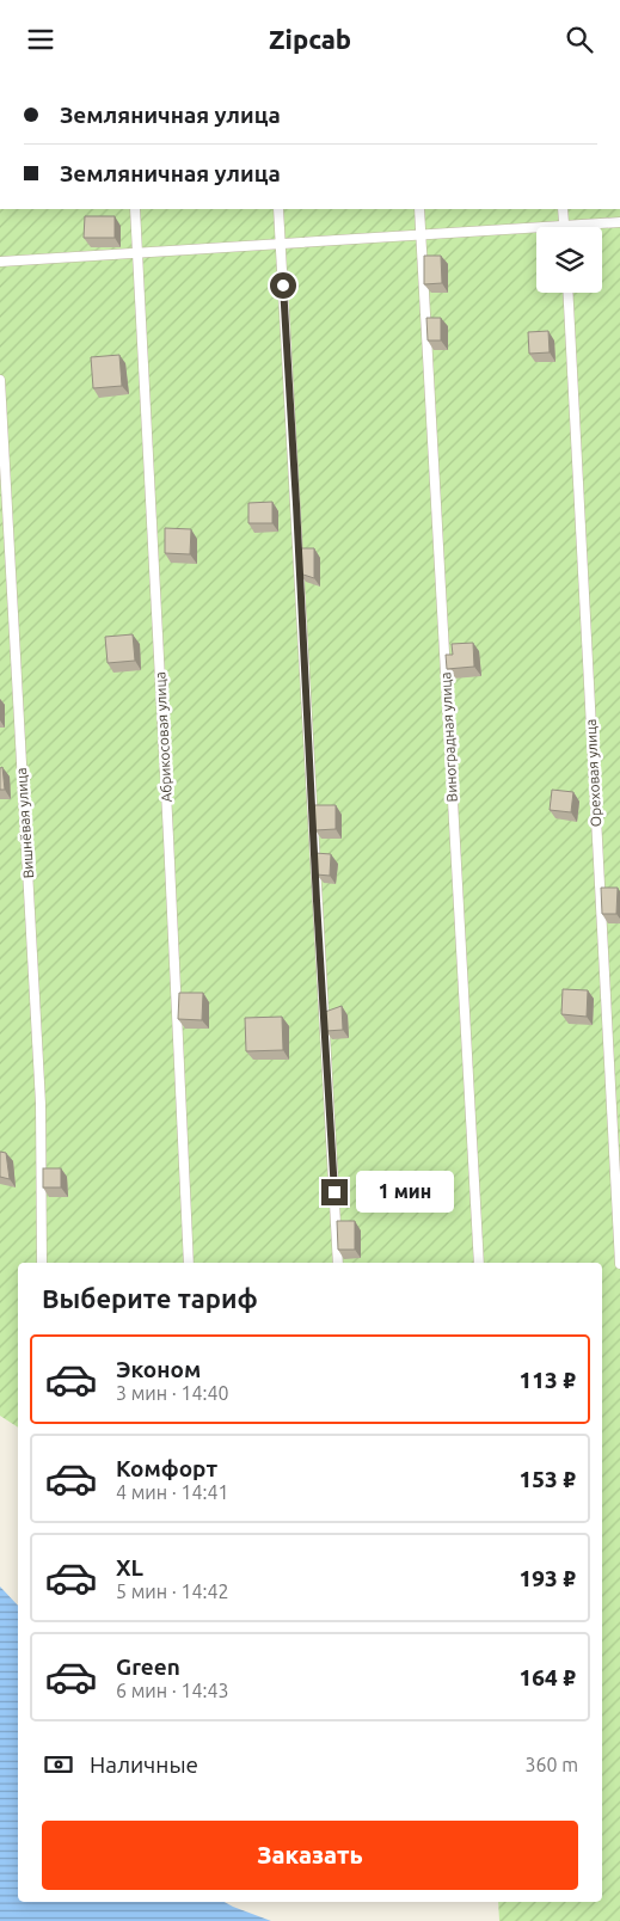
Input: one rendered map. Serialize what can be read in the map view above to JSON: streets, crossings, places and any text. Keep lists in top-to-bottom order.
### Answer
{
  "streets": {
    "lane": [
      "Абрикосовая улица",
      "Виноградная улица",
      "Ореховая улица",
      "Вишнёвая улица"
    ]
  },
  "page": {
    "header": "Zipcab",
    "banner": ["Земляничная улица", "Земляничная улица"],
    "bubble": "1 мин",
    "heading": "Выберите тариф",
    "list": [
      {
        "name": "Эконом",
        "note": "3 мин · 14:40",
        "value": "113 ₽"
      },
      {
        "name": "Комфорт",
        "note": "4 мин · 14:41",
        "value": "153 ₽"
      },
      {
        "name": "XL",
        "note": "5 мин · 14:42",
        "value": "193 ₽"
      },
      {
        "name": "Green",
        "note": "6 мин · 14:43",
        "value": "164 ₽"
      }
    ],
    "pay": ["Наличные", "360 m"],
    "buttons": "Заказать"
  }
}
